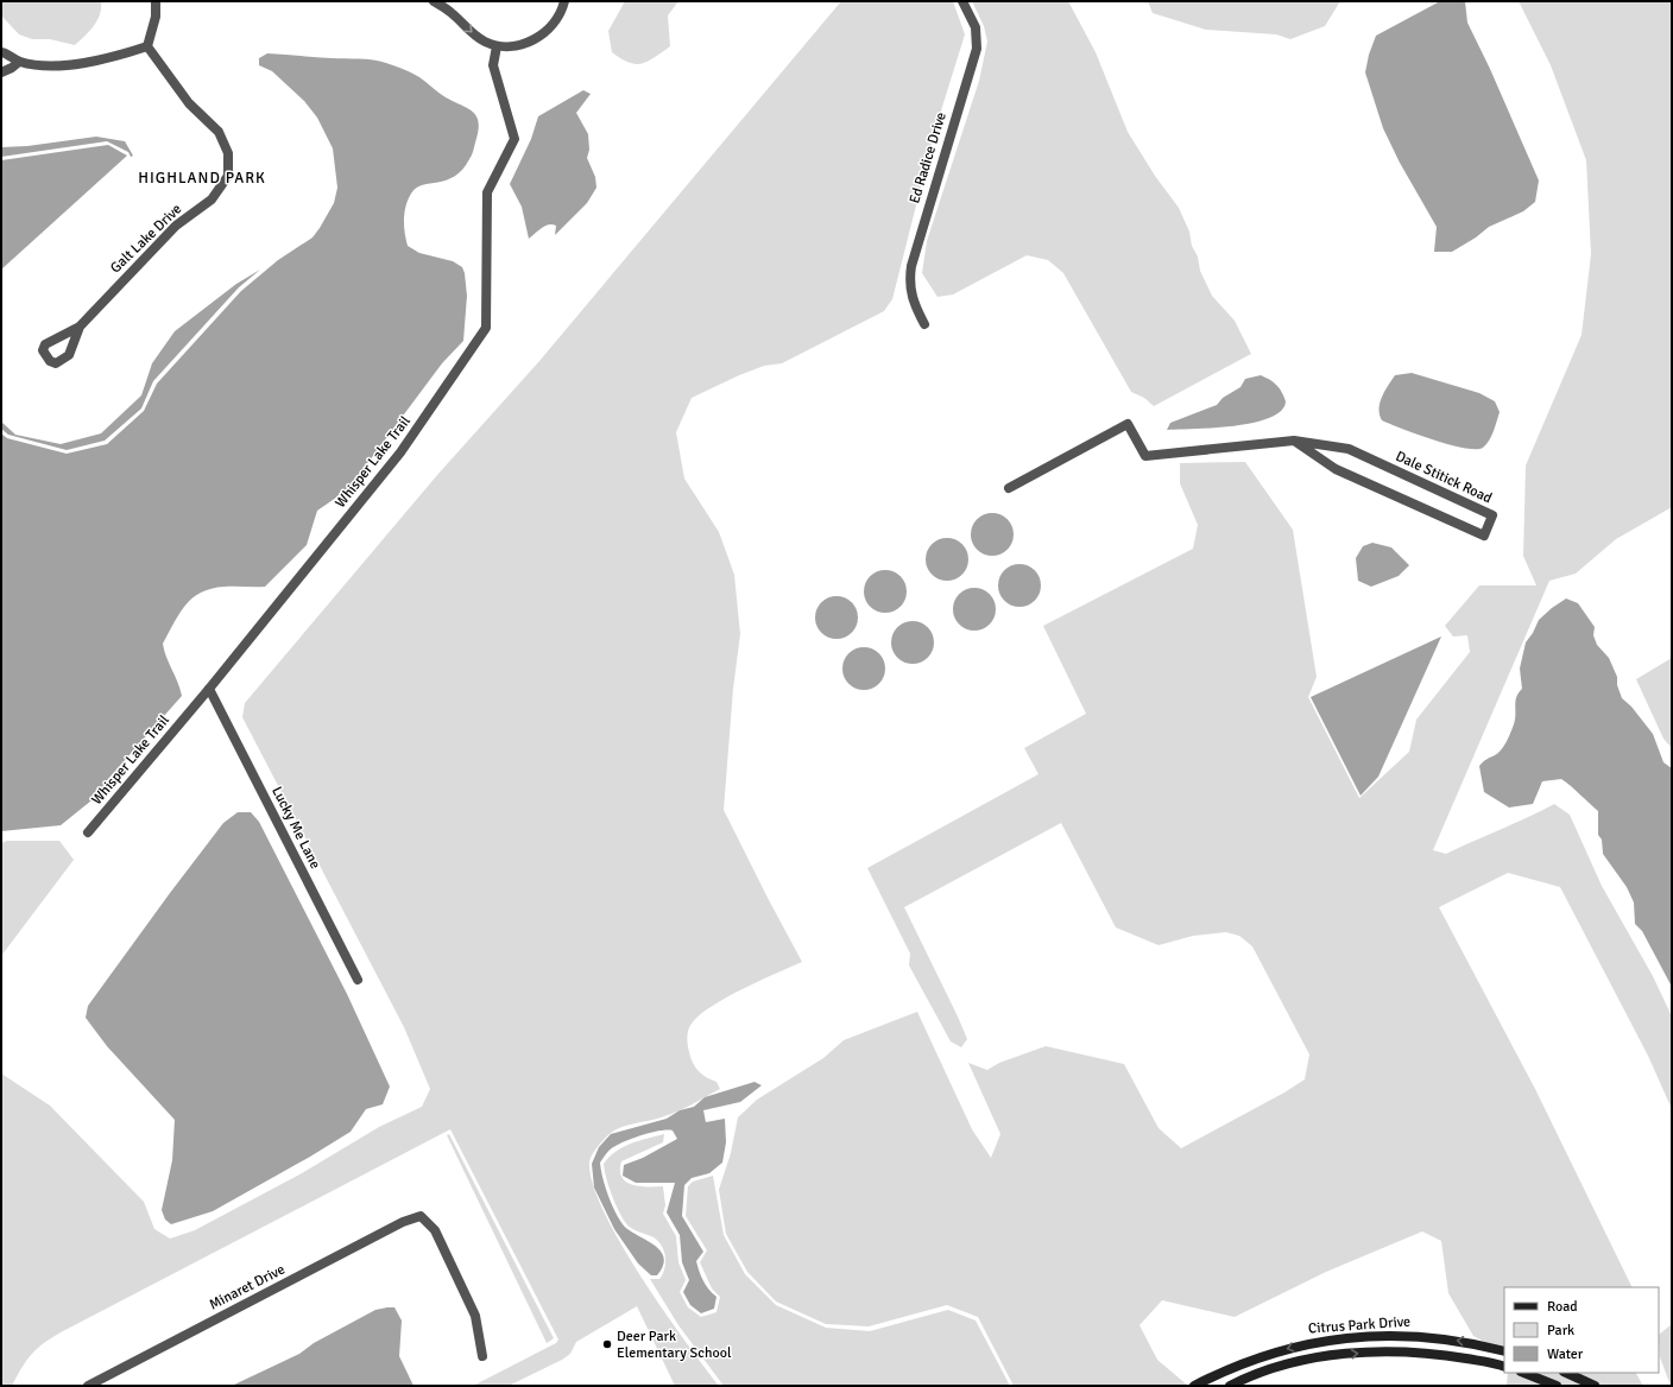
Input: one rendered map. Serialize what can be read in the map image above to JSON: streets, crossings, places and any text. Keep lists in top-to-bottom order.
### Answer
{
  "streets": {
    "street": [
      "Ed Radice Drive",
      "Galt Lake Drive",
      "Whisper Lake Trail",
      "Dale Stitick Road",
      "Lucky Me Lane",
      "Minaret Drive",
      "Citrus Park Drive"
    ]
  },
  "crossings": [
    ["Whisper Lake Trail", "Lucky Me Lane"]
  ],
  "districts": ["HIGHLAND PARK"],
  "places": ["Deer Park Elementary School"],
  "legend": ["Road", "Park", "Water"]
}
